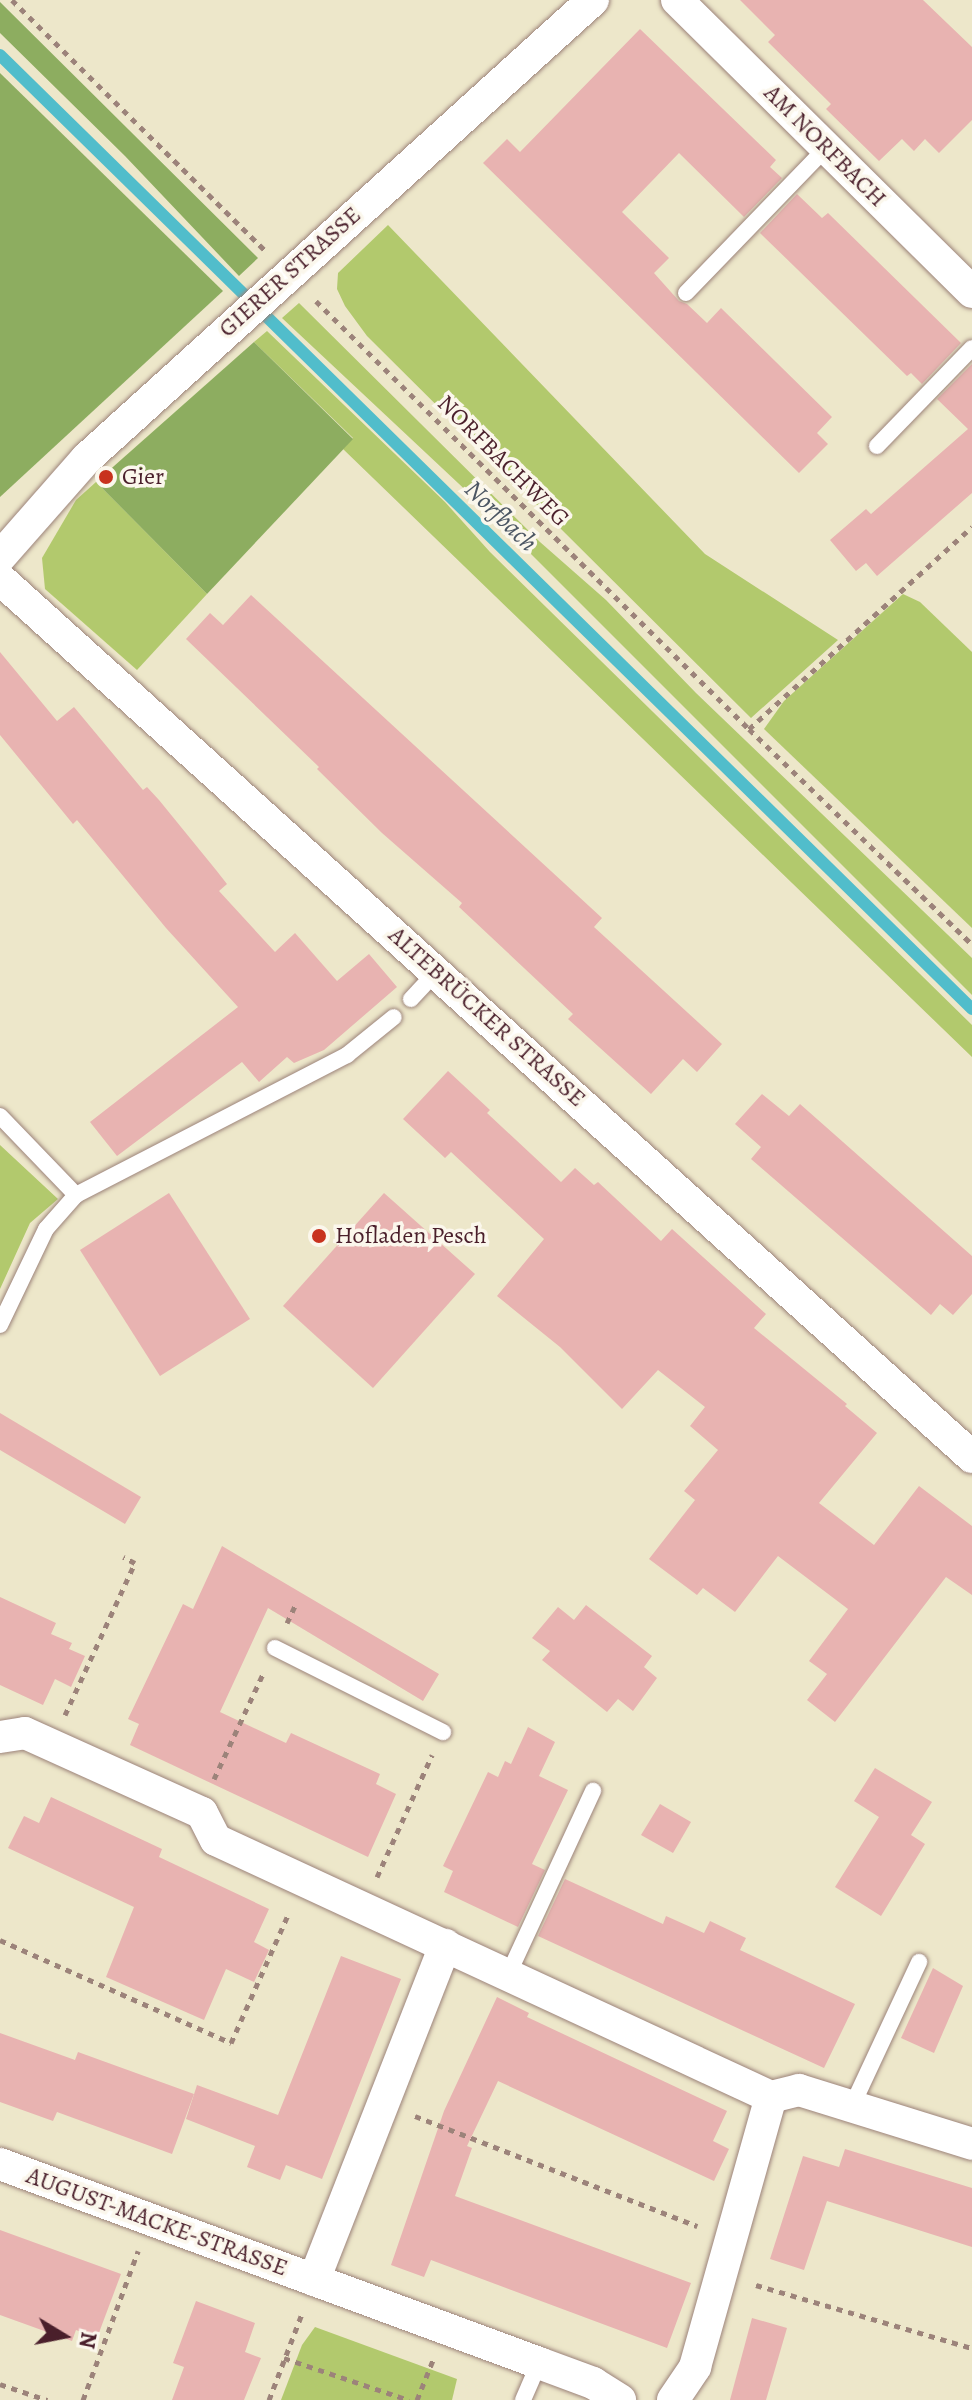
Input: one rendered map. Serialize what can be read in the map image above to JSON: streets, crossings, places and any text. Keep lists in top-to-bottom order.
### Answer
{
  "streets": {
    "street": [
      "AM NORFBACH",
      "GIERER STRASSE",
      "ALTEBRÜCKER STRASSE",
      "AUGUST-MACKE-STRASSE"
    ],
    "path": ["NORFBACHWEG"]
  },
  "crossings": [
    ["GIERER STRASSE", "NORFBACHWEG"]
  ],
  "water": ["Norfbach"],
  "places": ["Gier", "Hofladen Pesch"],
  "north": "right"
}
